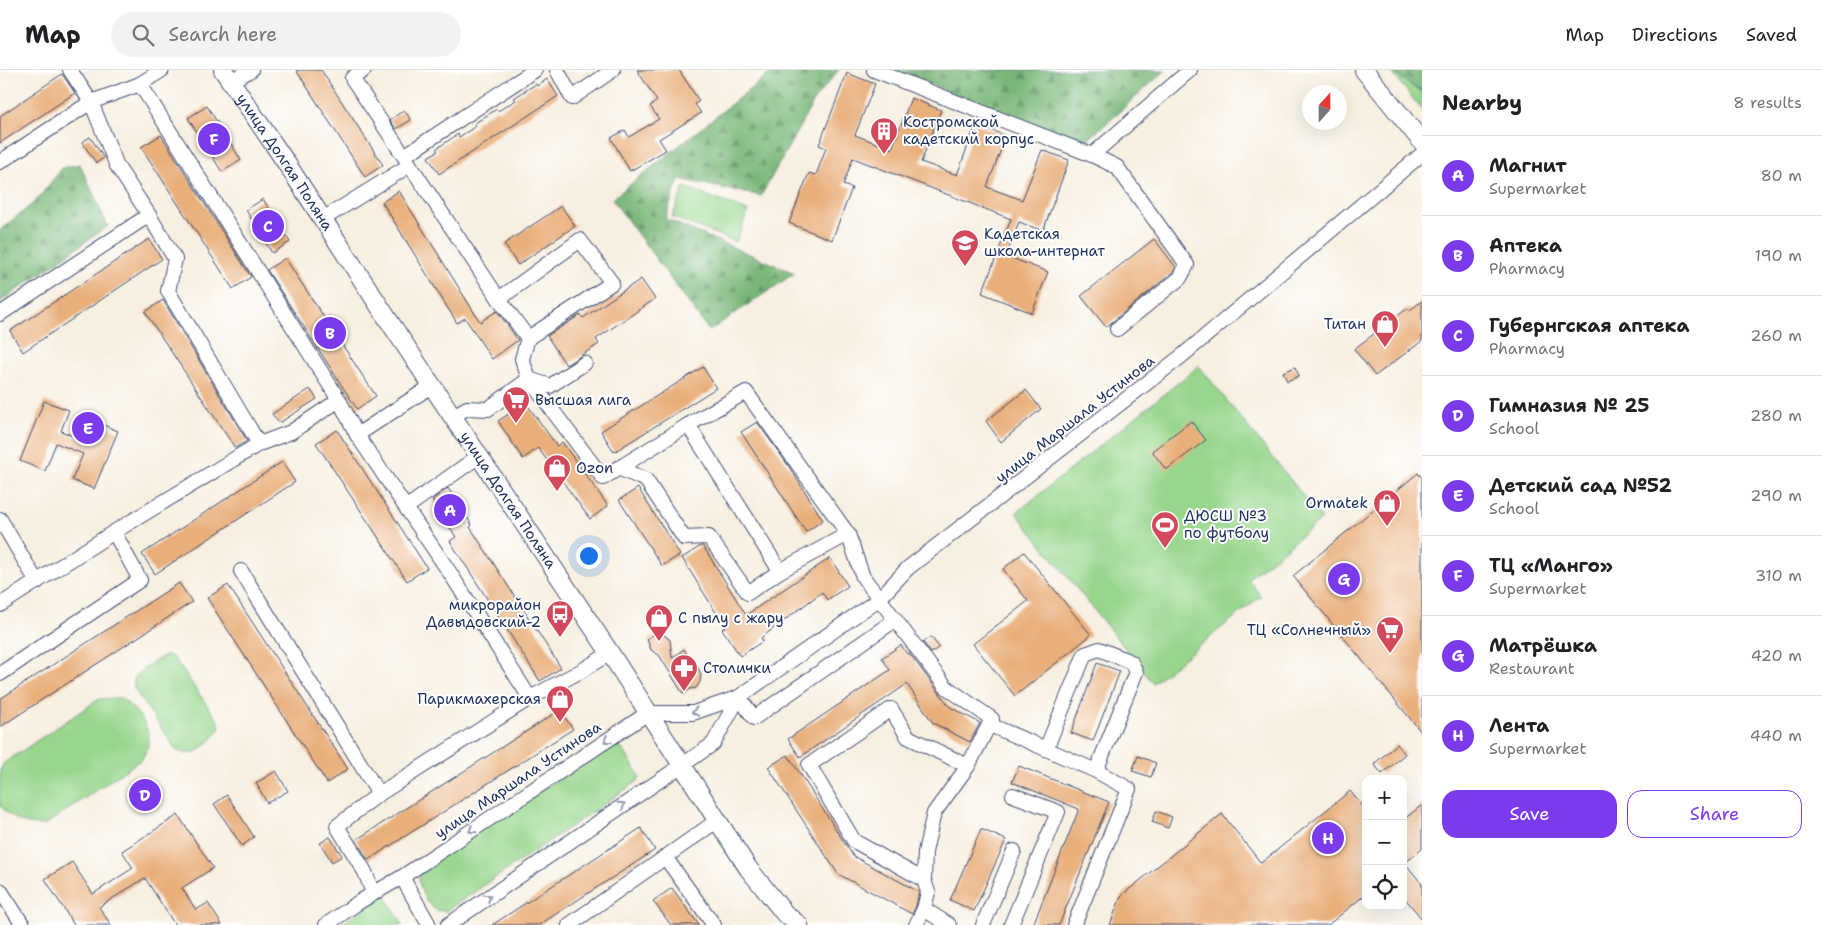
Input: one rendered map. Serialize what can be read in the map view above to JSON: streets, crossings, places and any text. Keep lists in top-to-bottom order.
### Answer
{
  "streets": {
    "main road": ["улица Долгая Поляна"],
    "street": ["улица Маршала Устинова"]
  },
  "crossings": [
    ["улица Долгая Поляна", "улица Маршала Устинова"]
  ],
  "places": {
    "building": ["Костромской кадетский корпус"],
    "school or university": ["Кадетская школа-интернат"],
    "shop": [
      "Титан",
      "Ozon",
      "Ormatek",
      "C пылу с жару",
      "Парикмахерская"
    ],
    "supermarket": ["Высшая лига", "ТЦ «Солнечный»"],
    "sports": ["ДЮСШ №3 по футболу"],
    "bus stop": ["микрорайон Давыдовский-2"],
    "pharmacy": ["Столички"]
  },
  "north": "top",
  "page": {
    "header": "Map",
    "search": "Search here",
    "nav": ["Map", "Directions", "Saved"],
    "heading": ["Nearby", "8 results"],
    "pins": [
      "F",
      "C",
      "B",
      "E",
      "A",
      "G",
      "D",
      "H"
    ],
    "list": [
      {
        "mark": "A",
        "name": "Магнит",
        "note": "Supermarket",
        "value": "80 m"
      },
      {
        "mark": "B",
        "name": "Аптека",
        "note": "Pharmacy",
        "value": "190 m"
      },
      {
        "mark": "C",
        "name": "Губернгская аптека",
        "note": "Pharmacy",
        "value": "260 m"
      },
      {
        "mark": "D",
        "name": "Гимназия № 25",
        "note": "School",
        "value": "280 m"
      },
      {
        "mark": "E",
        "name": "Детский сад №52",
        "note": "School",
        "value": "290 m"
      },
      {
        "mark": "F",
        "name": "ТЦ «Манго»",
        "note": "Supermarket",
        "value": "310 m"
      },
      {
        "mark": "G",
        "name": "Матрёшка",
        "note": "Restaurant",
        "value": "420 m"
      },
      {
        "mark": "H",
        "name": "Лента",
        "note": "Supermarket",
        "value": "440 m"
      }
    ],
    "map_buttons": ["+", "−"],
    "buttons": ["Save", "Share"]
  }
}
